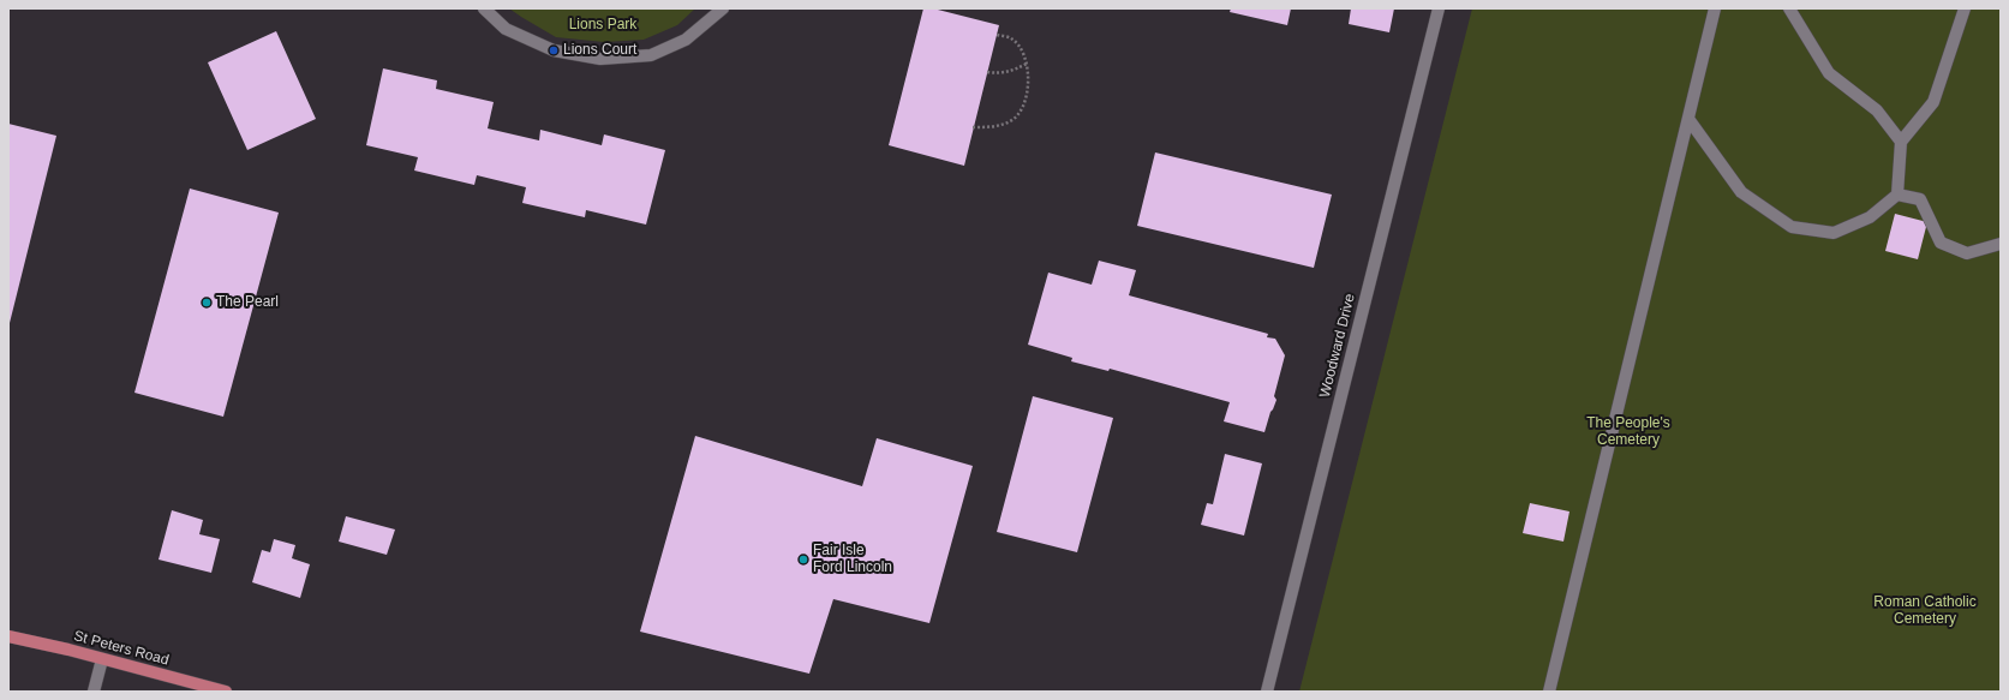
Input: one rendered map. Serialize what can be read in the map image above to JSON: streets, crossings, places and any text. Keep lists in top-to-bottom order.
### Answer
{
  "streets": {
    "main road": ["St Peters Road"],
    "street": ["Woodward Drive"]
  },
  "parks": ["Lions Park", "The People's Cemetery", "Roman Catholic Cemetery"],
  "places": ["Lions Court", "The Pearl", "Fair Isle Ford Lincoln"]
}
